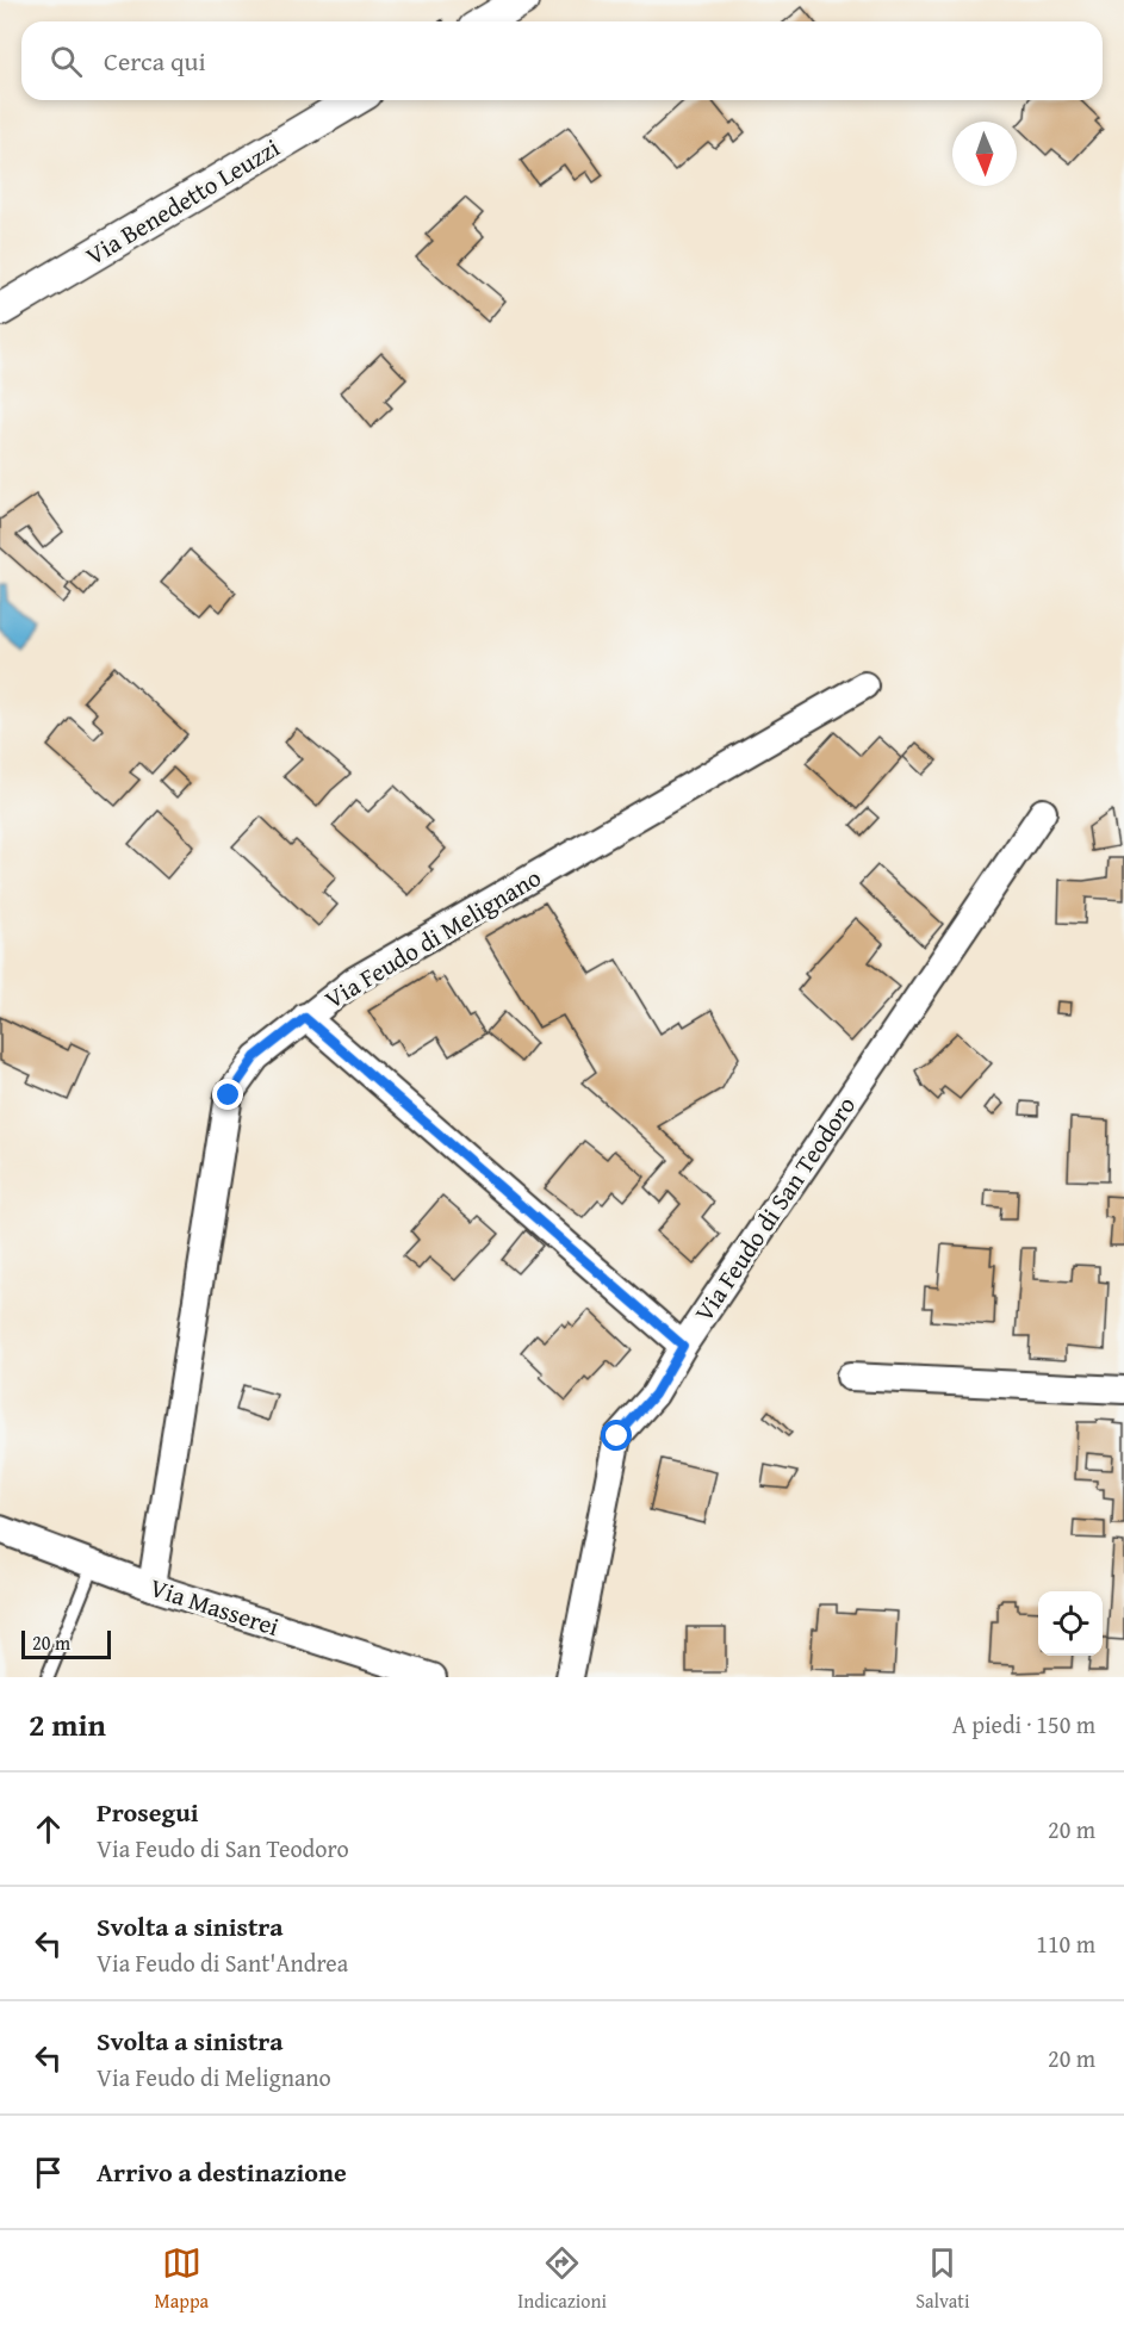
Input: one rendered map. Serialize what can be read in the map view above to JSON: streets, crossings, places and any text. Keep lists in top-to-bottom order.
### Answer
{
  "streets": {
    "street": [
      "Via Benedetto Leuzzi",
      "Via Feudo di Melignano",
      "Via Feudo di San Teodoro",
      "Via Masserei"
    ]
  },
  "crossings": [
    ["Via Feudo di Melignano", "Via Masserei"]
  ],
  "scale_bar": "20 m",
  "north": "bottom",
  "page": {
    "search": "Cerca qui",
    "scale": "20 m",
    "heading": ["2 min", "A piedi · 150 m"],
    "list": [
      ["Prosegui", "Via Feudo di San Teodoro", "20 m"],
      ["Svolta a sinistra", "Via Feudo di Sant'Andrea", "110 m"],
      ["Svolta a sinistra", "Via Feudo di Melignano", "20 m"],
      "Arrivo a destinazione"
    ],
    "nav": ["Mappa", "Indicazioni", "Salvati"]
  }
}
